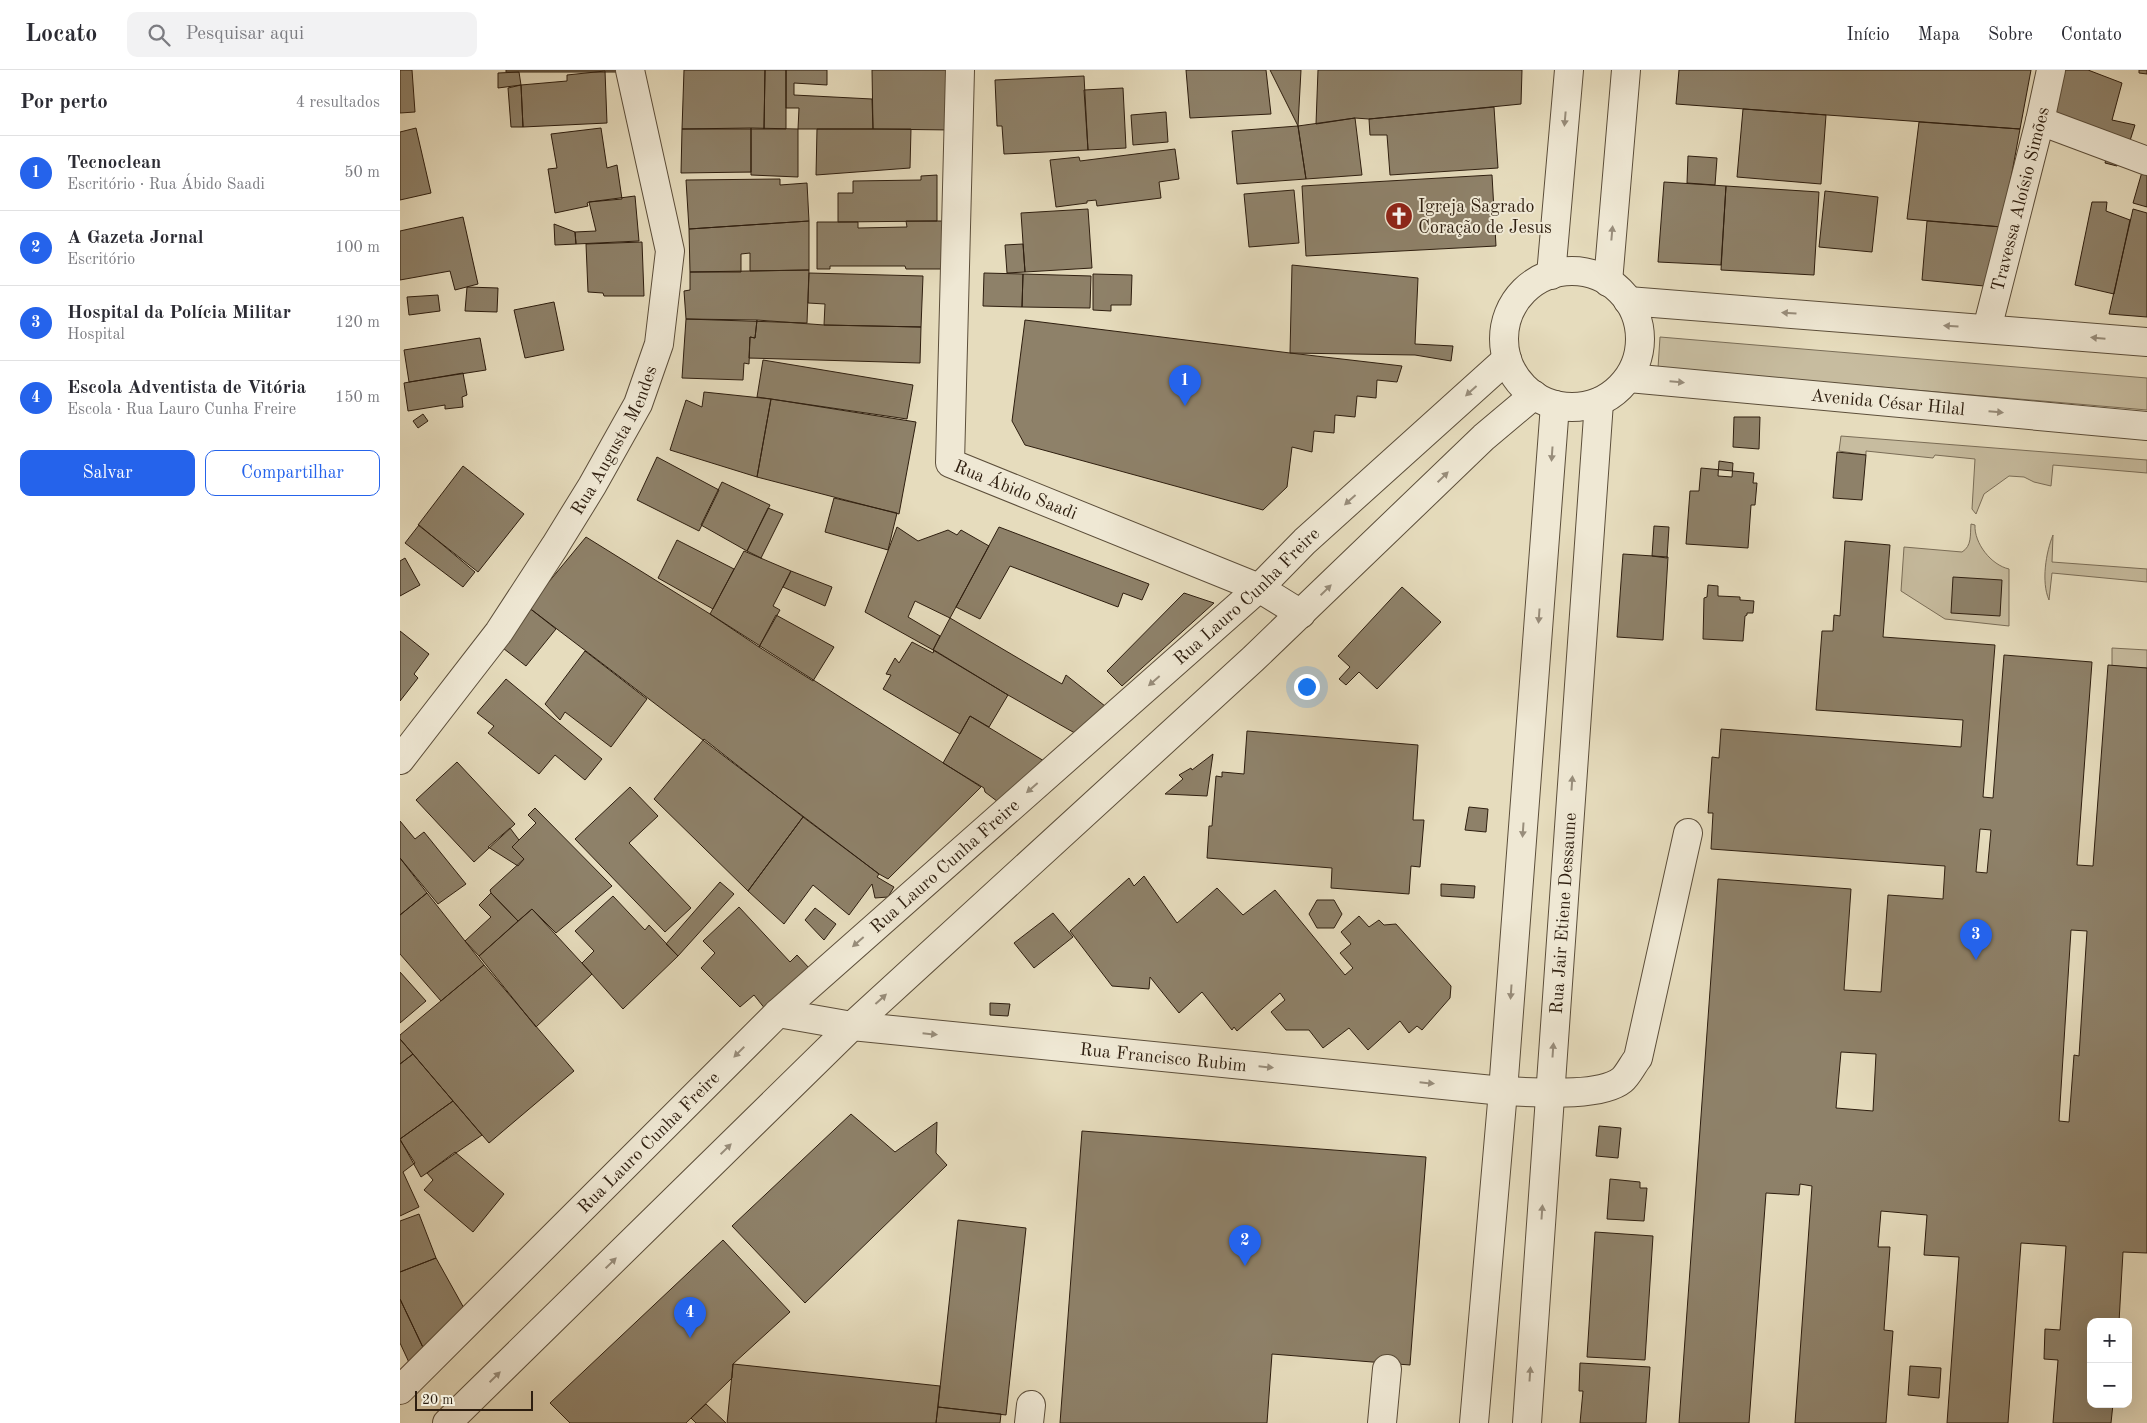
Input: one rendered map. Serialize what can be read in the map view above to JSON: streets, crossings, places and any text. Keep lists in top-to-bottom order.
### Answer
{
  "streets": {
    "street": [
      "Travessa Aloísio Simões",
      "Avenida César Hilal",
      "Rua Augusta Mendes",
      "Rua Ábido Saadi",
      "Rua Lauro Cunha Freire",
      "Rua Jair Etiene Dessaune",
      "Rua Francisco Rubim"
    ]
  },
  "crossings": [
    ["Avenida César Hilal", "Rua Lauro Cunha Freire"],
    ["Avenida César Hilal", "Rua Jair Etiene Dessaune"],
    ["Rua Ábido Saadi", "Rua Lauro Cunha Freire"],
    ["Rua Lauro Cunha Freire", "Rua Jair Etiene Dessaune"],
    ["Rua Lauro Cunha Freire", "Rua Francisco Rubim"],
    ["Rua Jair Etiene Dessaune", "Rua Francisco Rubim"]
  ],
  "one_way": ["Rua Francisco Rubim"],
  "places": {
    "church": ["Igreja Sagrado Coração de Jesus"]
  },
  "scale_bar": "20 m",
  "page": {
    "header": "Locato",
    "search": "Pesquisar aqui",
    "nav": [
      "Início",
      "Mapa",
      "Sobre",
      "Contato"
    ],
    "heading": ["Por perto", "4 resultados"],
    "list": [
      {
        "mark": "1",
        "name": "Tecnoclean",
        "note": "Escritório · Rua Ábido Saadi",
        "value": "50 m"
      },
      {
        "mark": "2",
        "name": "A Gazeta Jornal",
        "note": "Escritório",
        "value": "100 m"
      },
      {
        "mark": "3",
        "name": "Hospital da Polícia Militar",
        "note": "Hospital",
        "value": "120 m"
      },
      {
        "mark": "4",
        "name": "Escola Adventista de Vitória",
        "note": "Escola · Rua Lauro Cunha Freire",
        "value": "150 m"
      }
    ],
    "pins": [
      "1",
      "3",
      "2",
      "4"
    ],
    "buttons": ["Salvar", "Compartilhar"],
    "map_buttons": ["+", "−"],
    "scale": "20 m"
  }
}
